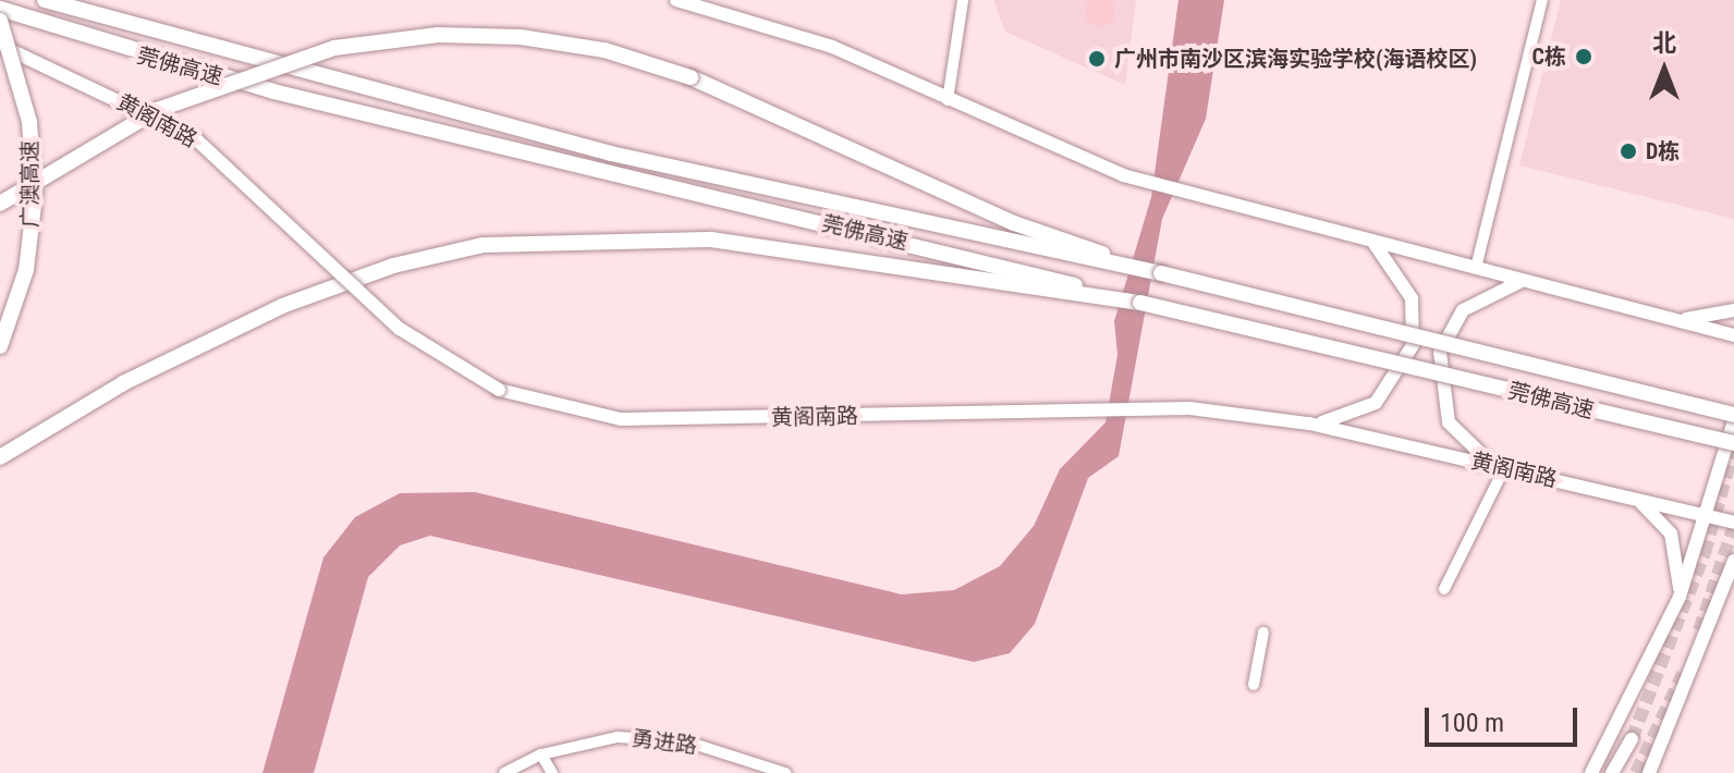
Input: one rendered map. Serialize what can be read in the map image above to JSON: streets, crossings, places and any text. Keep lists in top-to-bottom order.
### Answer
{
  "streets": {
    "highway": ["莞佛高速", "广澳高速"],
    "main road": ["黄阁南路"],
    "street": ["勇进路"]
  },
  "places": ["C栋", "广州市南沙区滨海实验学校(海语校区)", "D栋"],
  "scale_bar": "100 m",
  "north": "top"
}
